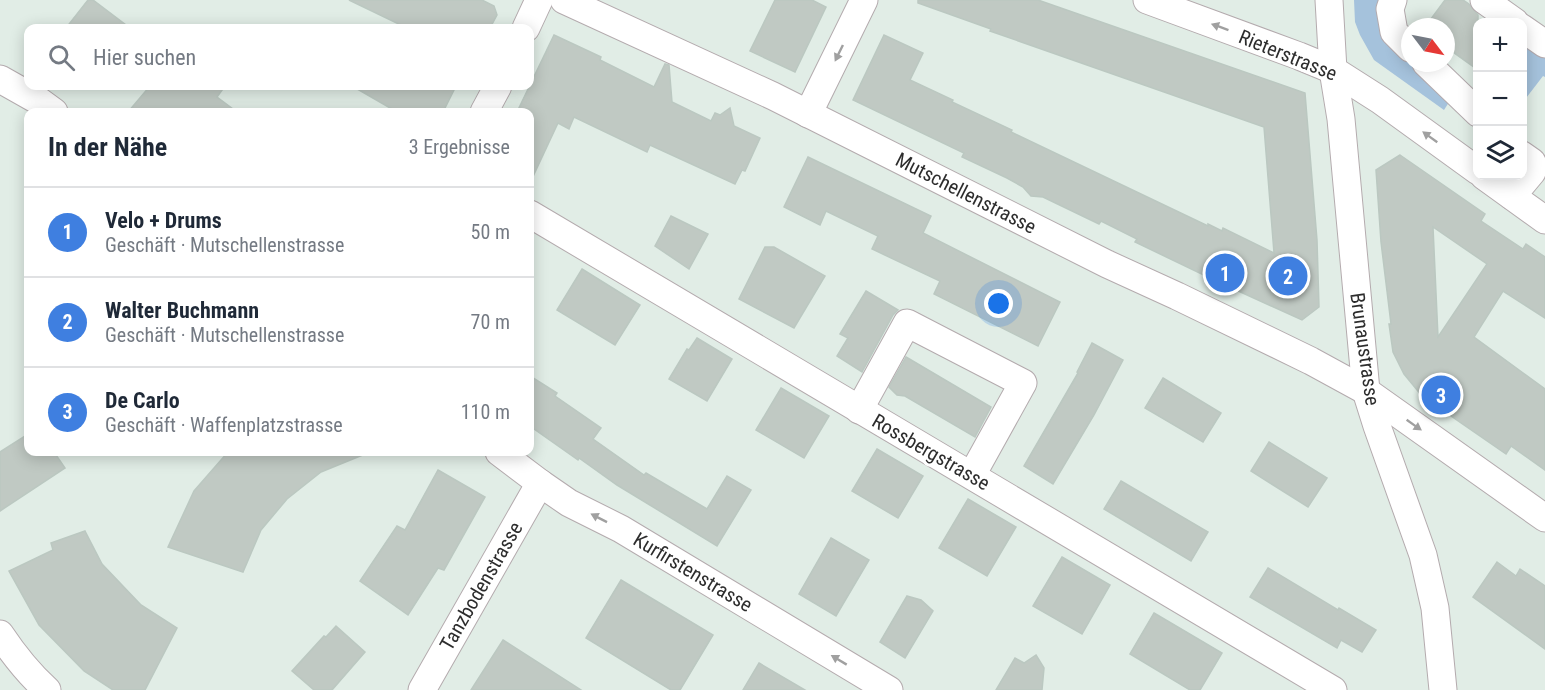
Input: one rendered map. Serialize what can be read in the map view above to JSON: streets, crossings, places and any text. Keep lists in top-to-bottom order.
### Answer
{
  "streets": {
    "street": [
      "Rieterstrasse",
      "Mutschellenstrasse",
      "Brunaustrasse",
      "Rossbergstrasse",
      "Kurfirstenstrasse",
      "Tanzbodenstrasse"
    ]
  },
  "crossings": [
    ["Rieterstrasse", "Brunaustrasse"],
    ["Mutschellenstrasse", "Brunaustrasse"],
    ["Kurfirstenstrasse", "Tanzbodenstrasse"]
  ],
  "one_way": ["Rieterstrasse", "Kurfirstenstrasse"],
  "north": "bottom right",
  "page": {
    "map_buttons": ["+", "−"],
    "search": "Hier suchen",
    "heading": ["In der Nähe", "3 Ergebnisse"],
    "list": [
      {
        "mark": "1",
        "name": "Velo + Drums",
        "note": "Geschäft · Mutschellenstrasse",
        "value": "50 m"
      },
      {
        "mark": "2",
        "name": "Walter Buchmann",
        "note": "Geschäft · Mutschellenstrasse",
        "value": "70 m"
      },
      {
        "mark": "3",
        "name": "De Carlo",
        "note": "Geschäft · Waffenplatzstrasse",
        "value": "110 m"
      }
    ],
    "pins": ["1", "2", "3"]
  }
}
